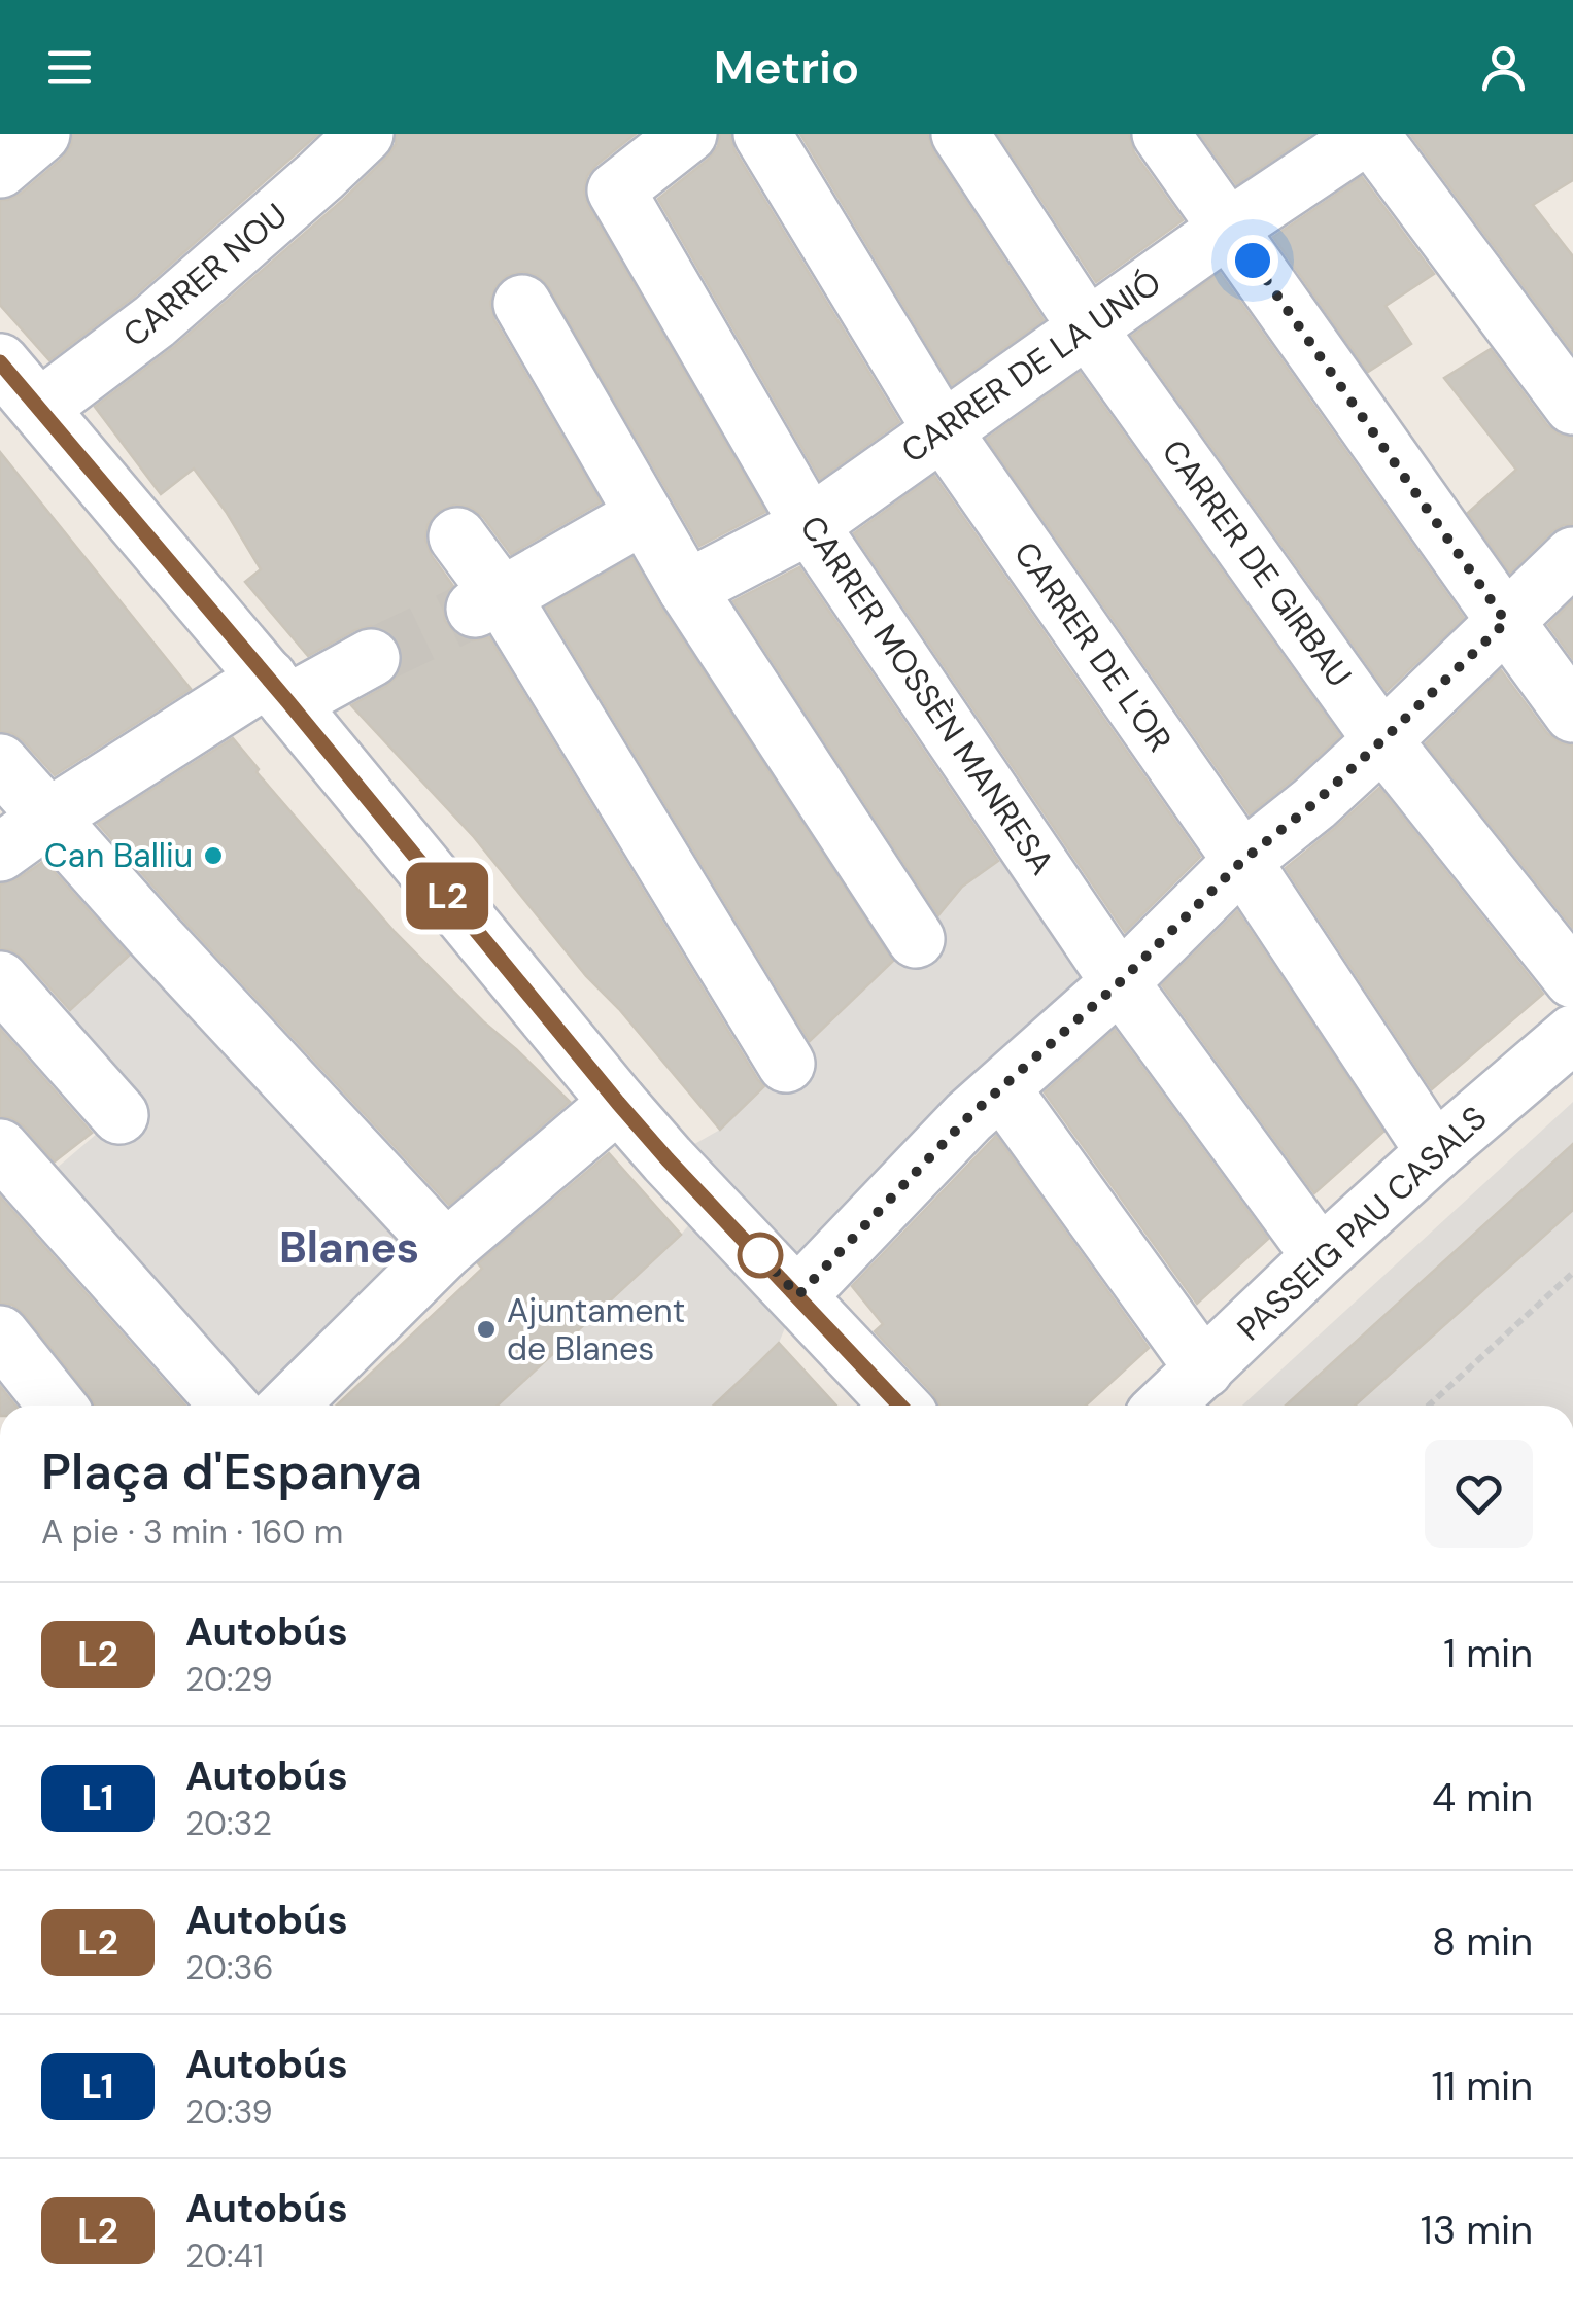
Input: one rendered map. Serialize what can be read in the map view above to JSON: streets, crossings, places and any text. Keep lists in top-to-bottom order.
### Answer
{
  "streets": {
    "street": [
      "CARRER NOU",
      "CARRER DE LA UNIÓ",
      "CARRER DE GIRBAU",
      "CARRER DE L'OR",
      "CARRER MOSSÈN MANRESA",
      "PASSEIG PAU CASALS"
    ]
  },
  "crossings": [
    ["CARRER DE LA UNIÓ", "CARRER DE GIRBAU"],
    ["CARRER DE LA UNIÓ", "CARRER DE L'OR"],
    ["CARRER DE LA UNIÓ", "CARRER MOSSÈN MANRESA"],
    ["CARRER DE L'OR", "PASSEIG PAU CASALS"],
    ["CARRER MOSSÈN MANRESA", "PASSEIG PAU CASALS"]
  ],
  "districts": ["Blanes"],
  "places": ["Can Balliu", "Ajuntament de Blanes"],
  "lines": ["bus line L2"],
  "page": {
    "header": "Metrio",
    "on_map": "L2",
    "heading": ["Plaça d'Espanya", "A pie · 3 min · 160 m"],
    "list": [
      {
        "mark": "L2",
        "name": "Autobús",
        "note": "20:29",
        "value": "1 min"
      },
      {
        "mark": "L1",
        "name": "Autobús",
        "note": "20:32",
        "value": "4 min"
      },
      {
        "mark": "L2",
        "name": "Autobús",
        "note": "20:36",
        "value": "8 min"
      },
      {
        "mark": "L1",
        "name": "Autobús",
        "note": "20:39",
        "value": "11 min"
      },
      {
        "mark": "L2",
        "name": "Autobús",
        "note": "20:41",
        "value": "13 min"
      }
    ]
  }
}
